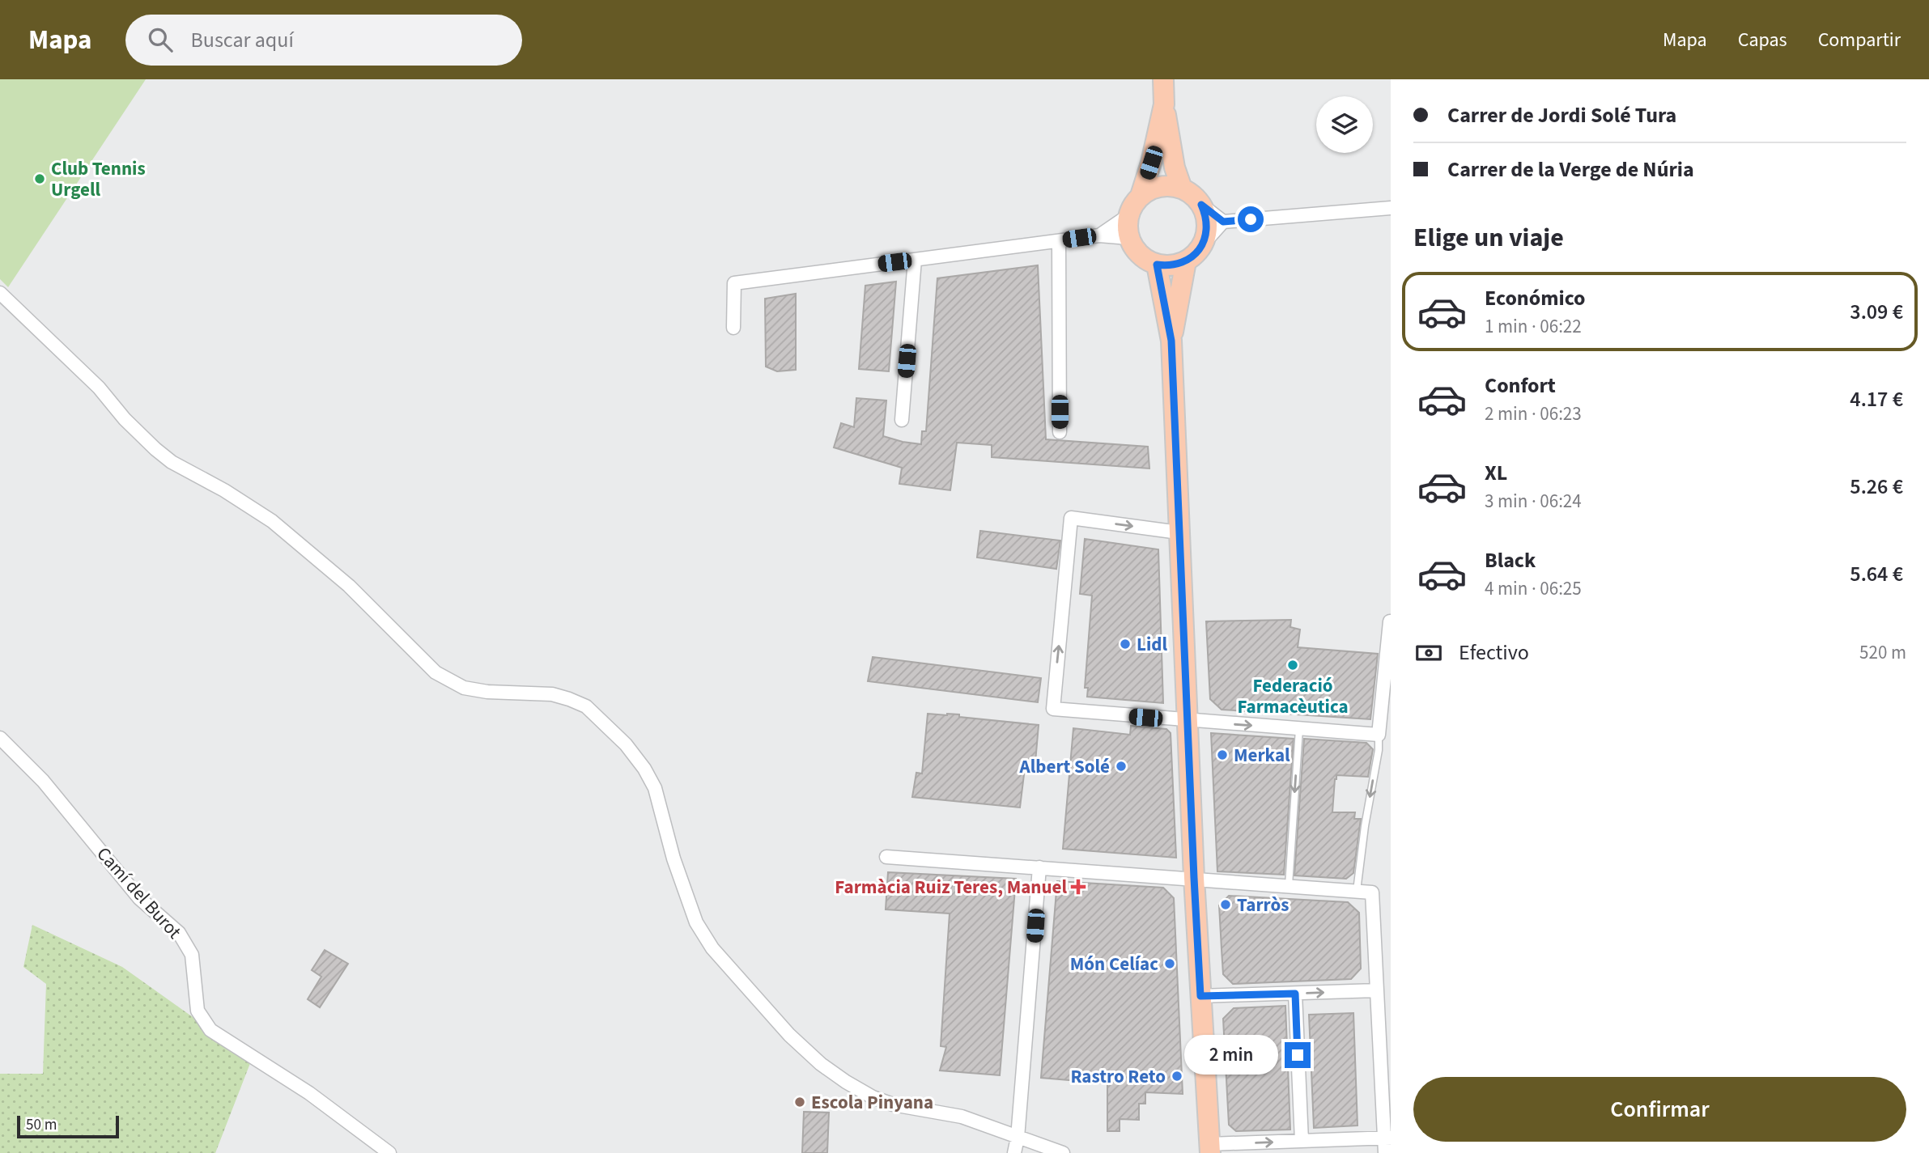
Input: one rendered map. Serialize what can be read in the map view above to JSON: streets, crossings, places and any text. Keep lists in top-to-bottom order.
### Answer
{
  "streets": {
    "street": ["Camí del Burot"]
  },
  "places": {
    "other": [
      "Club Tennis Urgell",
      "Lidl",
      "Federació Farmacèutica",
      "Merkal",
      "Albert Solé",
      "Tarròs",
      "Món Celíac",
      "Rastro Reto",
      "Escola Pinyana"
    ],
    "health": ["Farmàcia Ruiz Teres, Manuel"]
  },
  "scale_bar": "50 m",
  "page": {
    "header": "Mapa",
    "search": "Buscar aquí",
    "nav": ["Mapa", "Capas", "Compartir"],
    "banner": ["Carrer de Jordi Solé Tura", "Carrer de la Verge de Núria"],
    "heading": "Elige un viaje",
    "list": [
      {
        "name": "Económico",
        "note": "1 min · 06:22",
        "value": "3.09 €"
      },
      {
        "name": "Confort",
        "note": "2 min · 06:23",
        "value": "4.17 €"
      },
      {
        "name": "XL",
        "note": "3 min · 06:24",
        "value": "5.26 €"
      },
      {
        "name": "Black",
        "note": "4 min · 06:25",
        "value": "5.64 €"
      }
    ],
    "pay": ["Efectivo", "520 m"],
    "bubble": "2 min",
    "buttons": "Confirmar",
    "scale": "50 m"
  }
}
